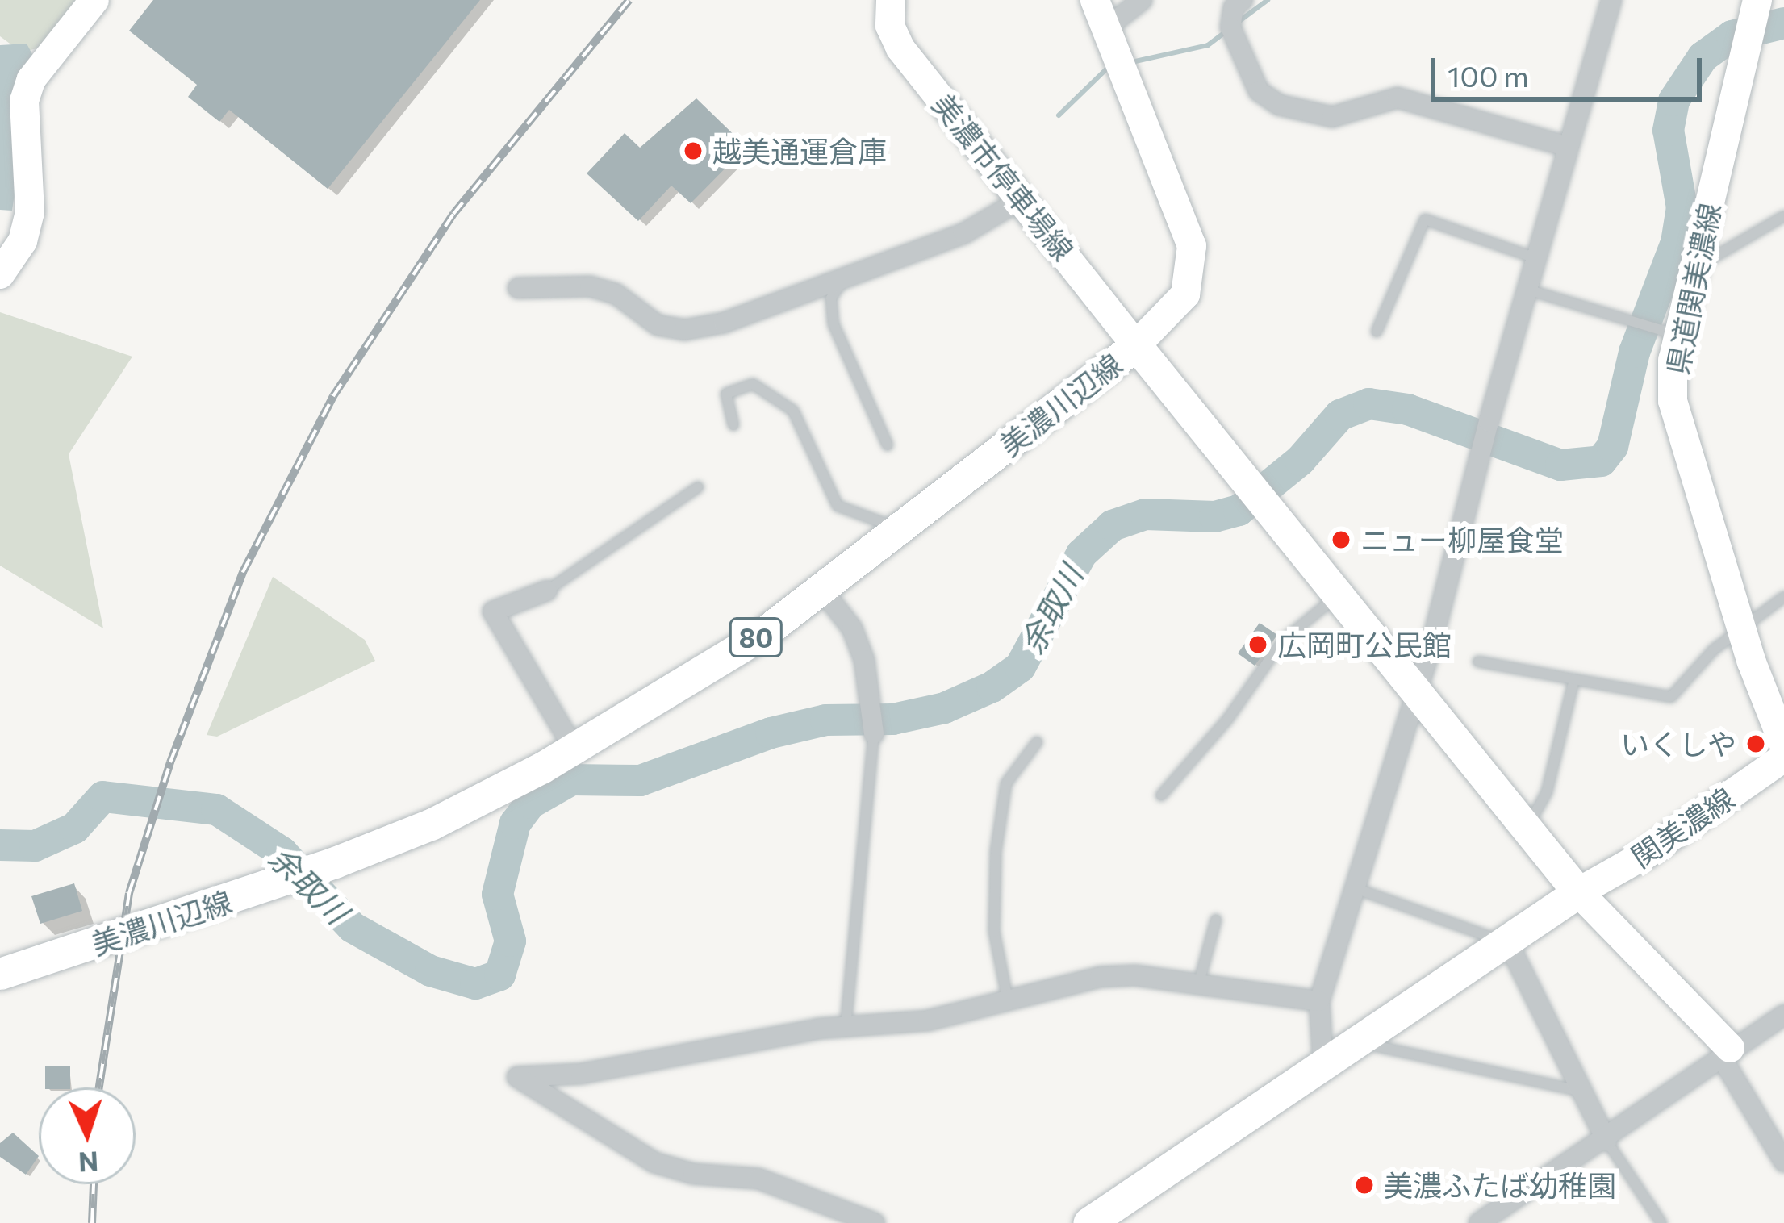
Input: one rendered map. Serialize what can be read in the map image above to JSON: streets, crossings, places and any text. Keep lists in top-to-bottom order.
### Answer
{
  "streets": {
    "main road": [
      "美濃市停車場線",
      "県道関美濃線",
      "美濃川辺線",
      "80",
      "関美濃線"
    ]
  },
  "crossings": [
    ["美濃市停車場線", "美濃川辺線"],
    ["美濃川辺線", "関美濃線"]
  ],
  "water": ["余取川"],
  "places": [
    "越美通運倉庫",
    "ニュー柳屋食堂",
    "広岡町公民館",
    "いくしや",
    "美濃ふたば幼稚園"
  ],
  "scale_bar": "100 m",
  "north": "bottom"
}
